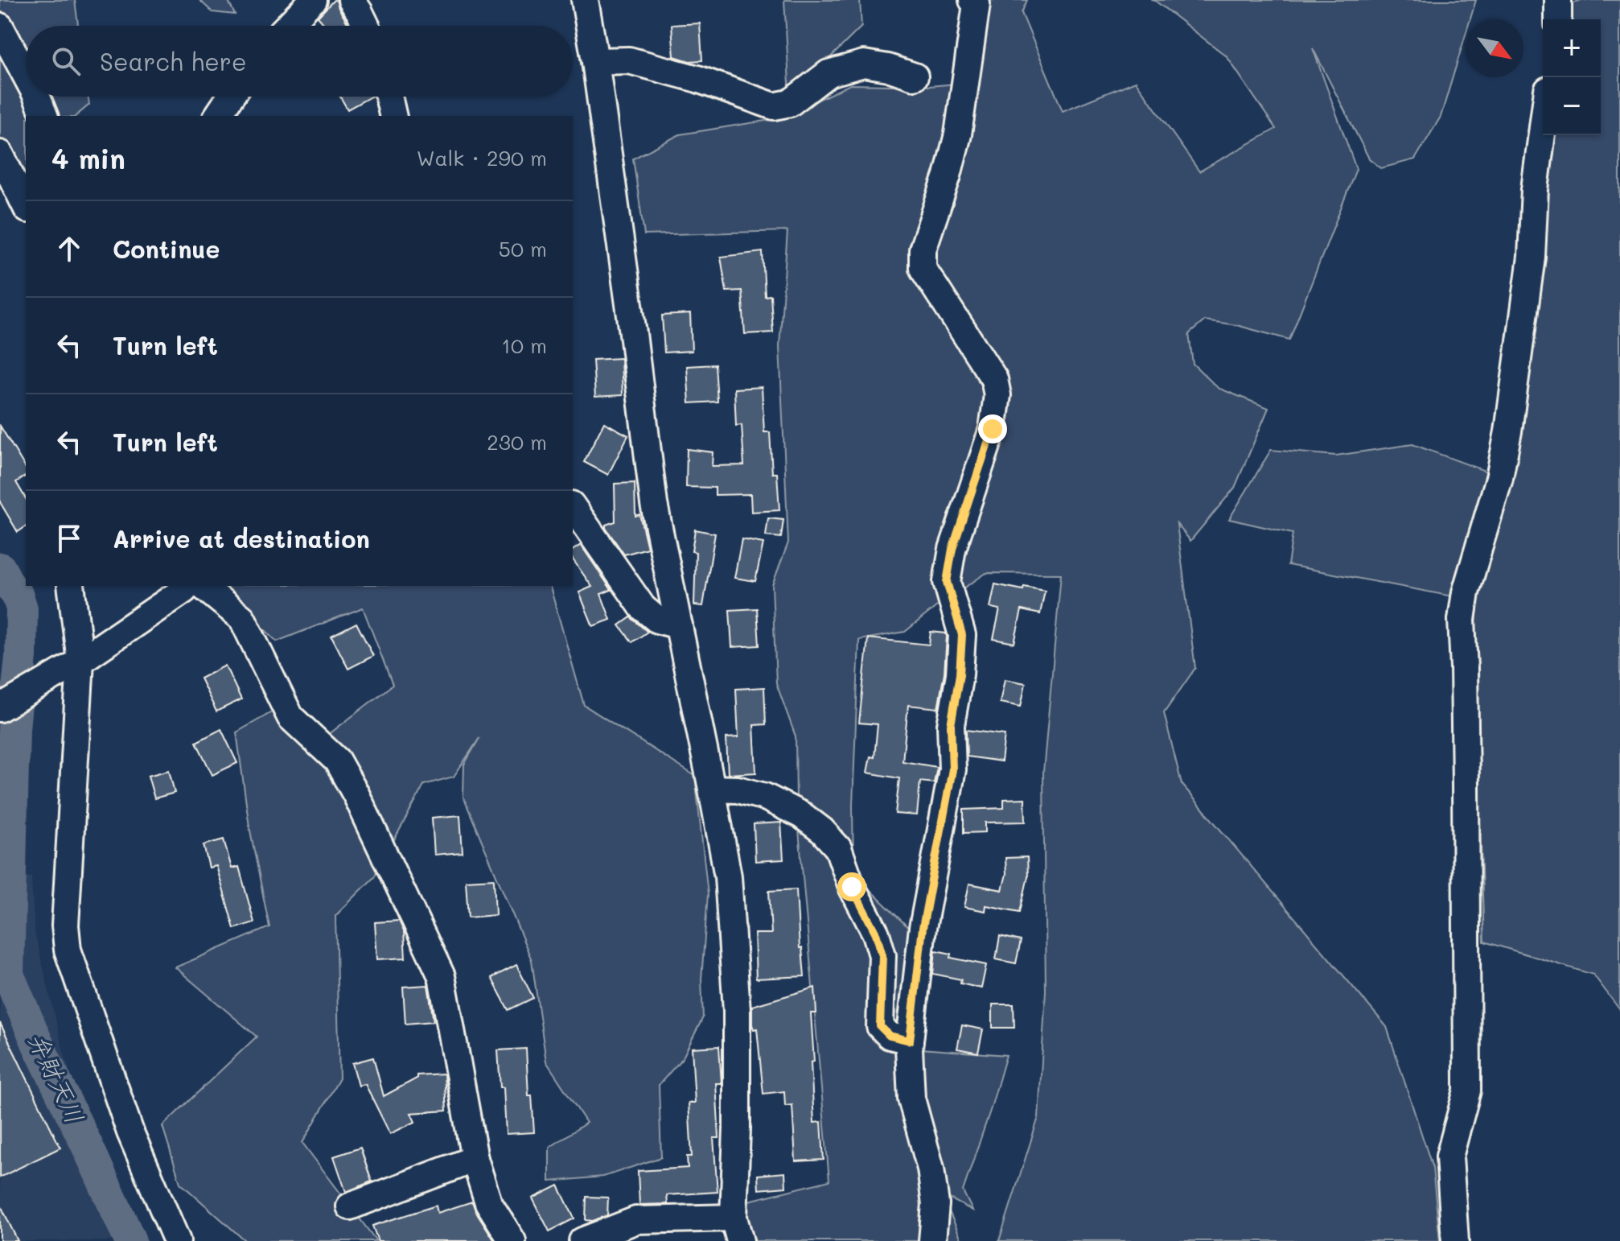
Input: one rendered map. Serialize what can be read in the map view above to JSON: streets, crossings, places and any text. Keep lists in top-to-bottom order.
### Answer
{
  "water": ["弁財天川"],
  "north": "bottom right",
  "page": {
    "map_buttons": ["+", "−"],
    "search": "Search here",
    "heading": ["4 min", "Walk · 290 m"],
    "list": [
      ["Continue", "50 m"],
      ["Turn left", "10 m"],
      ["Turn left", "230 m"],
      "Arrive at destination"
    ]
  }
}
